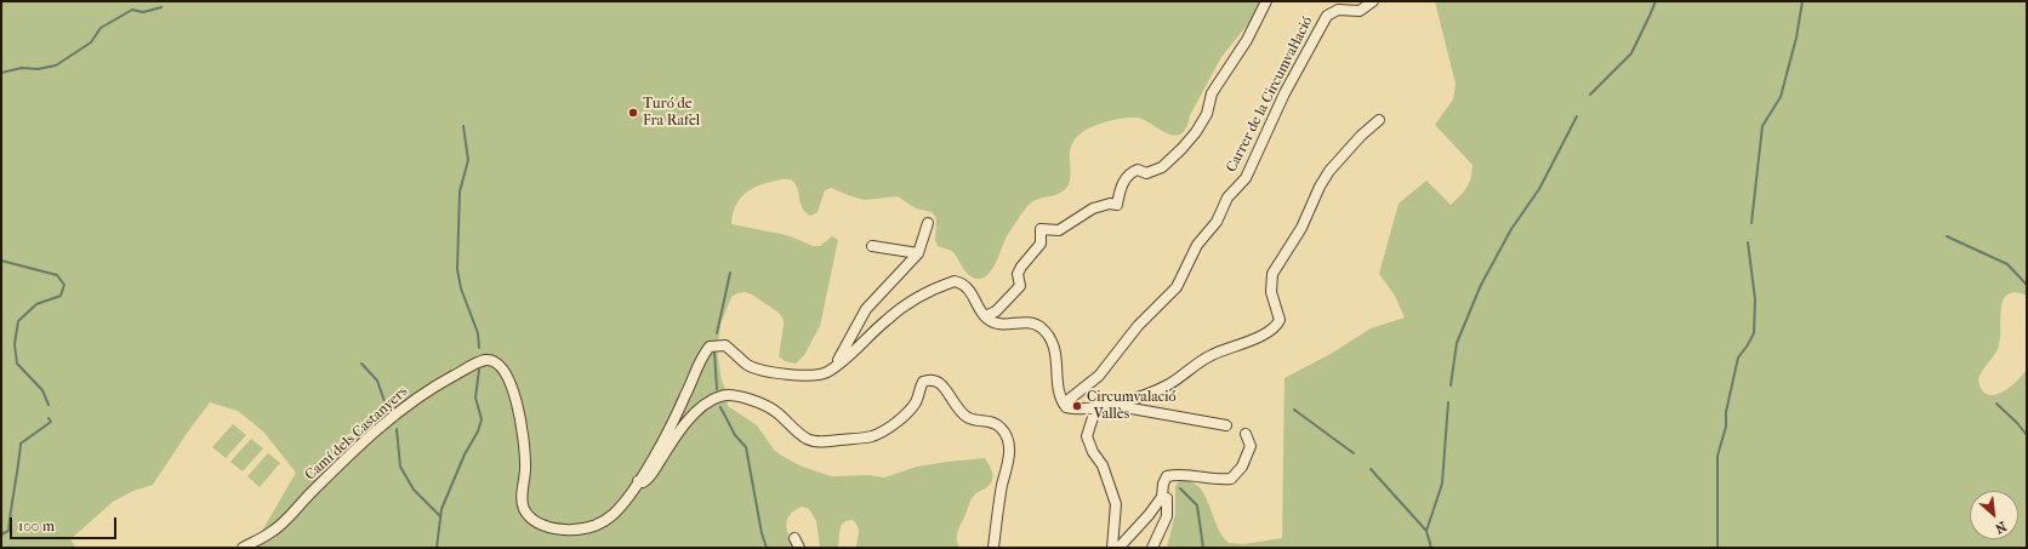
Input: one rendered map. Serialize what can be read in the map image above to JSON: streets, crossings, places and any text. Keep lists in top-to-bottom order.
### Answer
{
  "streets": {
    "street": ["Carrer de la Circumval·lació", "Camí dels Castanyers"]
  },
  "places": ["Turó de Fra Rafel", "Circumvalació - Vallès"],
  "scale_bar": "100 m",
  "north": "bottom right"
}
